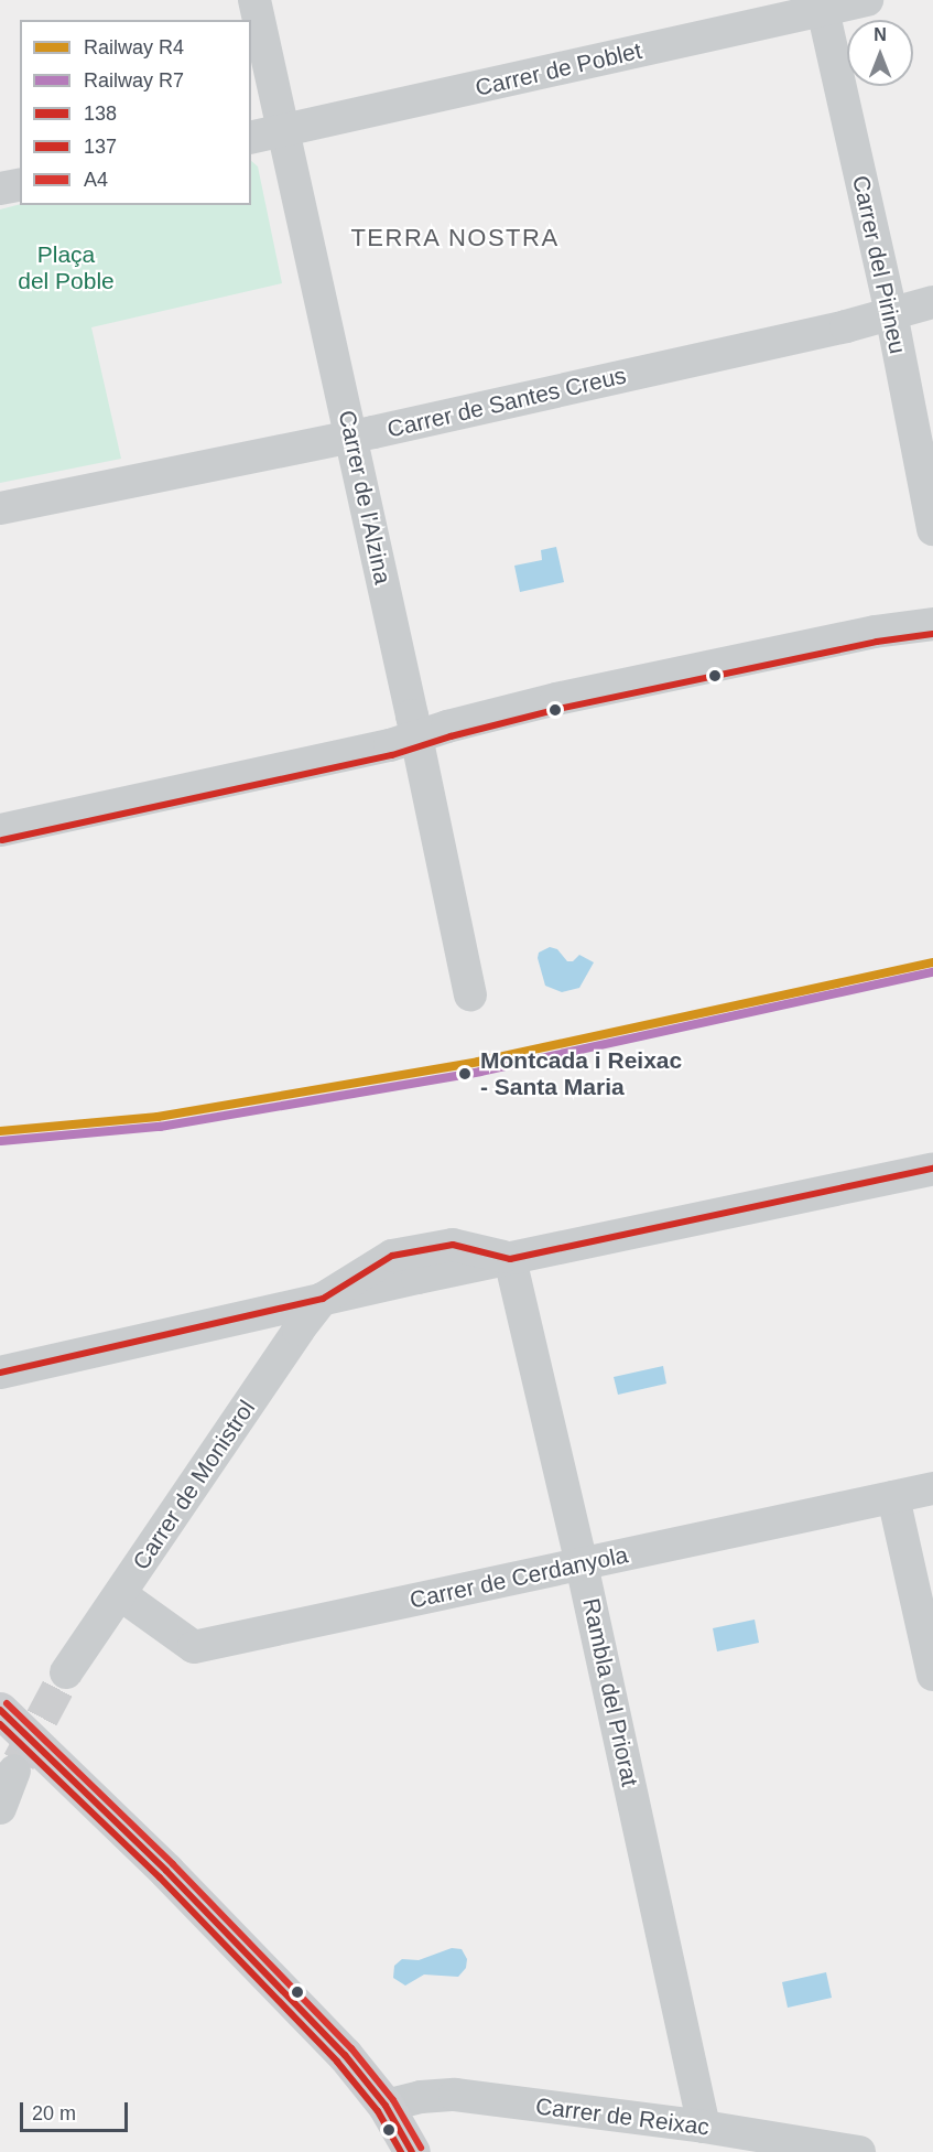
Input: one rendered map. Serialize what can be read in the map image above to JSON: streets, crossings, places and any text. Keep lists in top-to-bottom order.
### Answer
{
  "streets": {
    "street": [
      "Carrer de Poblet",
      "Carrer del Pirineu",
      "Carrer de Santes Creus",
      "Carrer de l'Alzina",
      "Carrer de Monistrol",
      "Carrer de Cerdanyola",
      "Rambla del Priorat",
      "Carrer de Reixac"
    ]
  },
  "crossings": [
    ["Carrer de Poblet", "Carrer del Pirineu"],
    ["Carrer de Poblet", "Carrer de l'Alzina"],
    ["Carrer del Pirineu", "Carrer de Santes Creus"],
    ["Carrer de Santes Creus", "Carrer de l'Alzina"],
    ["Carrer de Monistrol", "Carrer de Cerdanyola"],
    ["Carrer de Cerdanyola", "Rambla del Priorat"],
    ["Rambla del Priorat", "Carrer de Reixac"]
  ],
  "districts": ["TERRA NOSTRA"],
  "parks": ["Plaça del Poble"],
  "places": ["Montcada i Reixac - Santa Maria"],
  "lines": [
    "transit line 137",
    "rail line R4",
    "rail line R7",
    "transit line 138",
    "transit line A4"
  ],
  "legend": [
    "Railway R4",
    "Railway R7",
    "138",
    "137",
    "A4"
  ],
  "scale_bar": "20 m",
  "north": "top"
}
